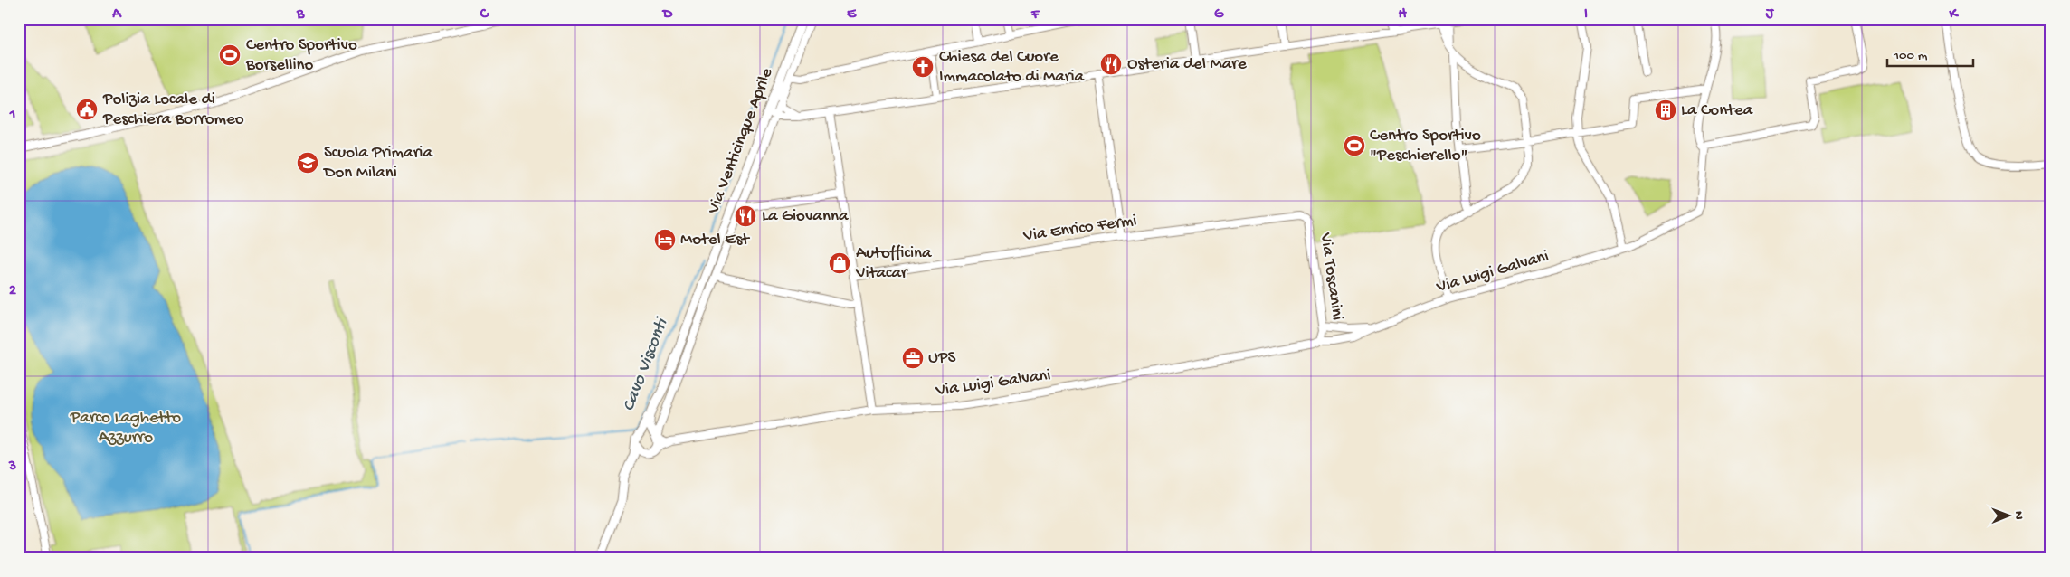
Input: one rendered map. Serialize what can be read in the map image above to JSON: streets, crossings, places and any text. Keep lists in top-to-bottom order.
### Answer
{
  "streets": {
    "main road": ["Via Venticinque Aprile"],
    "street": ["Via Enrico Fermi", "Via Luigi Galvani", "Via Toscanini"]
  },
  "crossings": [
    ["Via Venticinque Aprile", "Via Luigi Galvani"],
    ["Via Enrico Fermi", "Via Toscanini"],
    ["Via Luigi Galvani", "Via Toscanini"]
  ],
  "water": ["Cavo Visconti"],
  "parks": ["Parco Laghetto Azzurro"],
  "places": {
    "sports": ["Centro Sportivo Borsellino", "Centro Sportivo \"Peschierello\""],
    "restaurant": ["Osteria del Mare", "La Giovanna"],
    "church": ["Chiesa del Cuore Immacolato di Maria"],
    "public building": ["Polizia Locale di Peschiera Borromeo"],
    "building": ["La Contea"],
    "school or university": ["Scuola Primaria Don Milani"],
    "hotel": ["Motel Est"],
    "shop": ["Autofficina Vitacar"],
    "office": ["UPS"]
  },
  "scale_bar": "100 m",
  "north": "right",
  "grid": {
    "columns": [
      "A",
      "B",
      "C",
      "D",
      "E",
      "F",
      "G",
      "H",
      "I",
      "J",
      "K"
    ],
    "rows": ["1", "2", "3"]
  }
}
